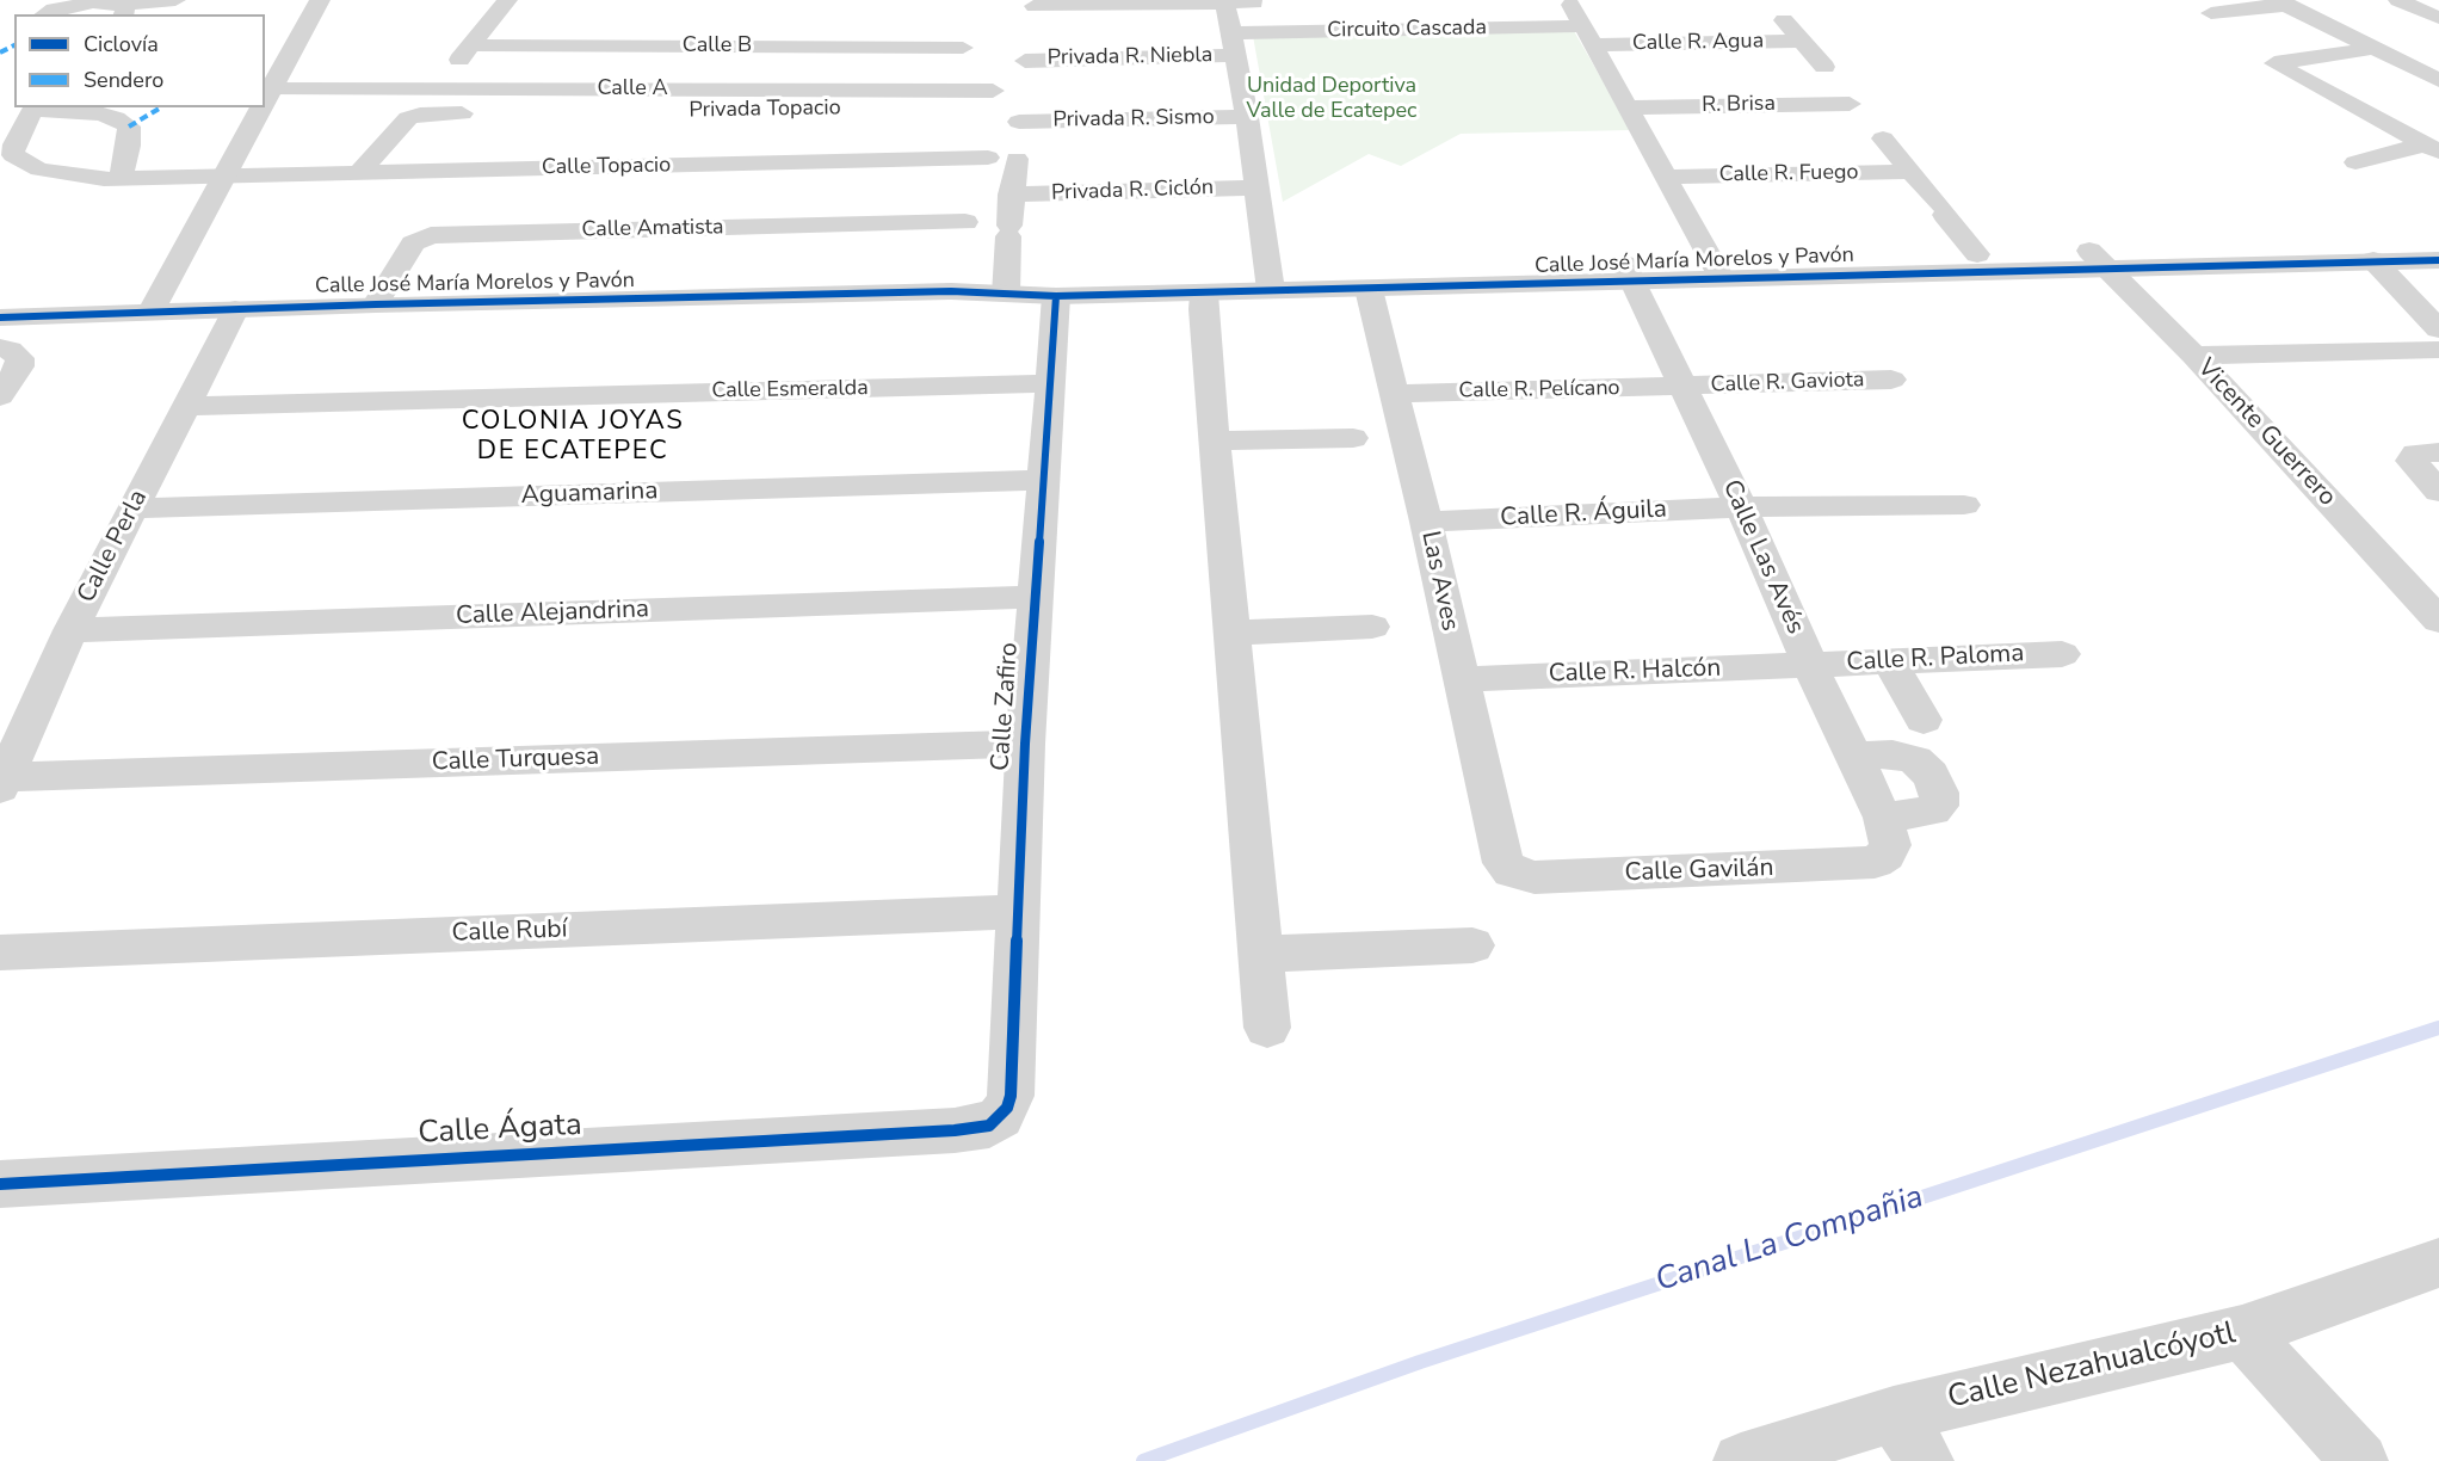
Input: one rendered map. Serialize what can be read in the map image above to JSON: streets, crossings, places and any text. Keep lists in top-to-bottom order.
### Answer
{
  "streets": {
    "street": [
      "Circuito Cascada",
      "Calle R. Agua",
      "Calle B",
      "Privada R. Niebla",
      "Calle A",
      "R. Brisa",
      "Privada Topacio",
      "Privada R. Sismo",
      "Calle Topacio",
      "Calle R. Fuego",
      "Privada R. Ciclón",
      "Calle Amatista",
      "Calle José María Morelos y Pavón",
      "Calle R. Gaviota",
      "Calle Esmeralda",
      "Calle R. Pelícano",
      "Vicente Guerrero",
      "Aguamarina",
      "Calle R. Águila",
      "Calle Perla",
      "Calle Las Avés",
      "Las Aves",
      "Calle Alejandrina",
      "Calle R. Paloma",
      "Calle R. Halcón",
      "Calle Zafiro",
      "Calle Turquesa",
      "Calle Gavilán",
      "Calle Rubí",
      "Calle Ágata",
      "Calle Nezahualcóyotl"
    ]
  },
  "crossings": [
    ["Circuito Cascada", "Calle R. Agua"],
    ["Circuito Cascada", "Privada R. Niebla"],
    ["Calle A", "Privada Topacio"],
    ["Privada Topacio", "Calle Topacio"],
    ["Calle Amatista", "Calle José María Morelos y Pavón"],
    ["Calle José María Morelos y Pavón", "Vicente Guerrero"],
    ["Calle José María Morelos y Pavón", "Calle Perla"],
    ["Calle José María Morelos y Pavón", "Calle Las Avés"],
    ["Calle José María Morelos y Pavón", "Las Aves"],
    ["Calle José María Morelos y Pavón", "Calle Zafiro"],
    ["Calle R. Gaviota", "Calle R. Pelícano"],
    ["Calle R. Gaviota", "Calle Las Avés"],
    ["Calle Esmeralda", "Calle Perla"],
    ["Calle Esmeralda", "Calle Zafiro"],
    ["Calle R. Pelícano", "Calle Las Avés"],
    ["Calle R. Pelícano", "Las Aves"],
    ["Aguamarina", "Calle Perla"],
    ["Aguamarina", "Calle Zafiro"],
    ["Calle R. Águila", "Calle Las Avés"],
    ["Calle R. Águila", "Las Aves"],
    ["Calle Perla", "Calle Alejandrina"],
    ["Calle Perla", "Calle Turquesa"],
    ["Calle Las Avés", "Calle R. Paloma"],
    ["Calle Las Avés", "Calle R. Halcón"],
    ["Calle Las Avés", "Calle Gavilán"],
    ["Las Aves", "Calle R. Halcón"],
    ["Las Aves", "Calle Gavilán"],
    ["Calle Alejandrina", "Calle Zafiro"],
    ["Calle R. Paloma", "Calle R. Halcón"],
    ["Calle Zafiro", "Calle Turquesa"],
    ["Calle Zafiro", "Calle Rubí"],
    ["Calle Zafiro", "Calle Ágata"]
  ],
  "districts": ["COLONIA JOYAS DE ECATEPEC"],
  "water": ["Canal La Compañia"],
  "parks": ["Unidad Deportiva Valle de Ecatepec"],
  "legend": ["Ciclovía", "Sendero"]
}
